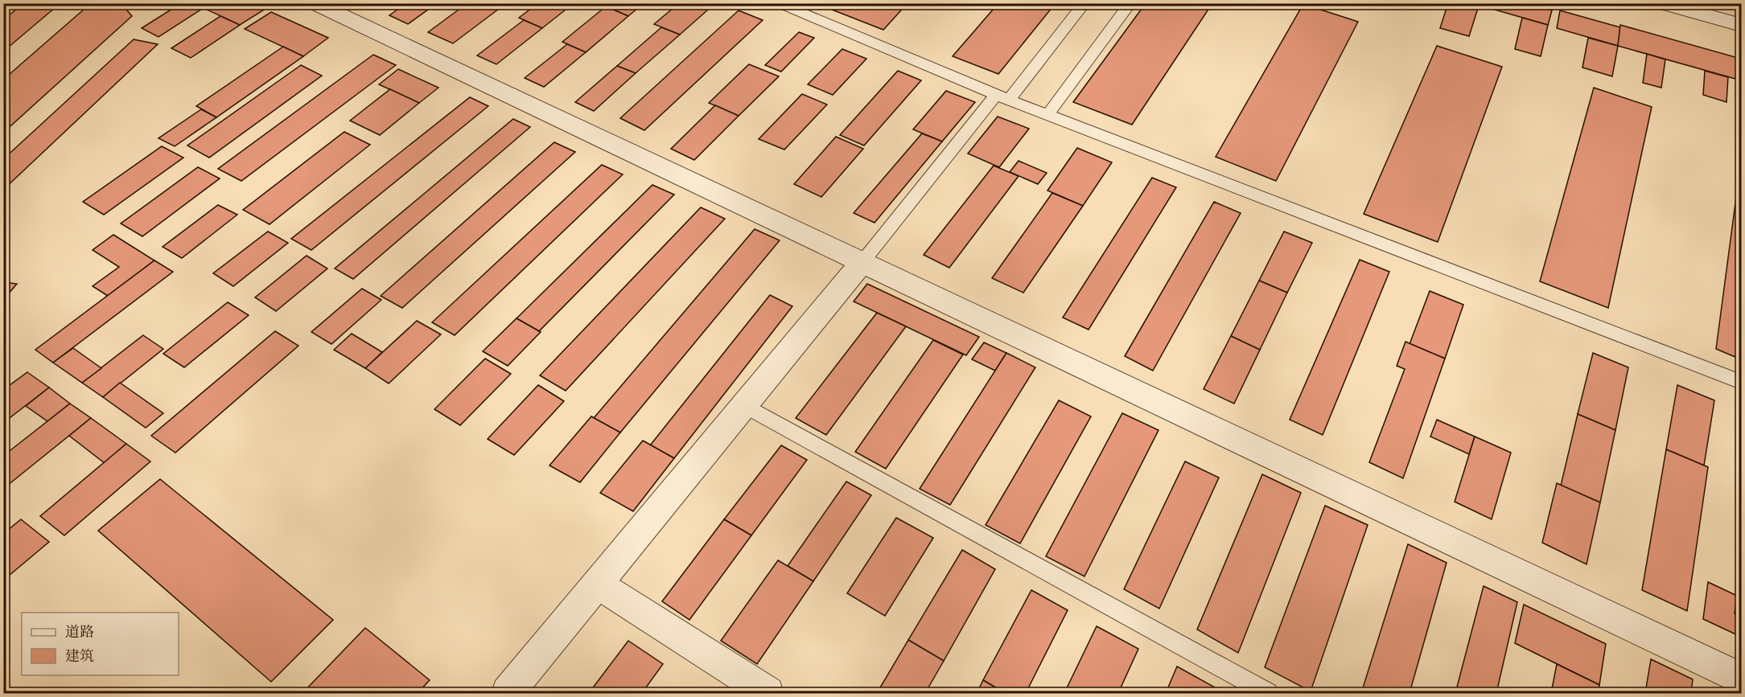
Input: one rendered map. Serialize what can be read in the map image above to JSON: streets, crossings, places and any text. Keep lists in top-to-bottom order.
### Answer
{
  "legend": ["道路", "建筑"]
}
